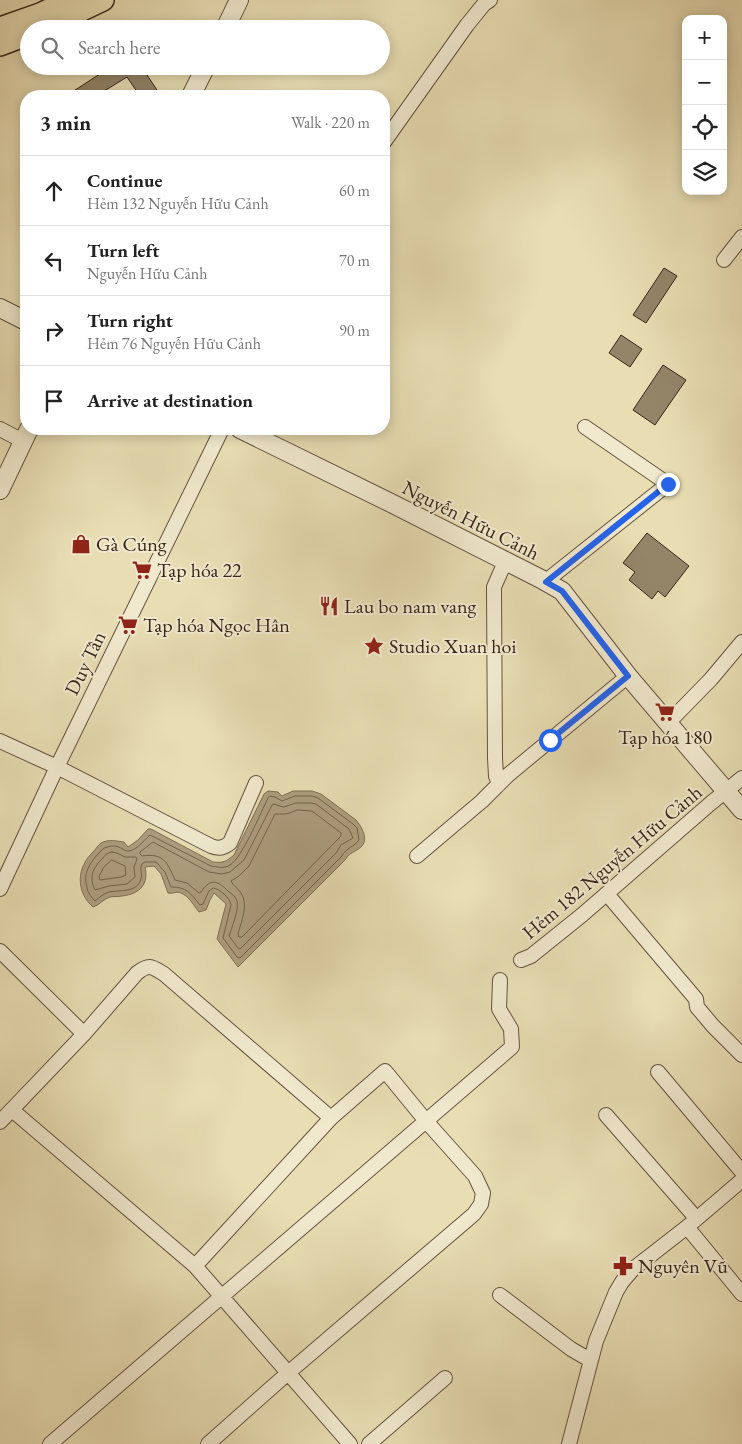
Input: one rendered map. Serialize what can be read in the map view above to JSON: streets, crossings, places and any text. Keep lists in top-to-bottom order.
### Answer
{
  "streets": {
    "street": ["Nguyễn Hữu Cảnh", "Duy Tân", "Hẻm 182 Nguyễn Hữu Cảnh"]
  },
  "crossings": [
    ["Nguyễn Hữu Cảnh", "Hẻm 182 Nguyễn Hữu Cảnh"]
  ],
  "places": {
    "shop": ["Gà Cúng"],
    "supermarket": ["Tạp hóa 22", "Tạp hóa Ngọc Hân", "Tạp hóa 180"],
    "restaurant": ["Lau bo nam vang"],
    "place": ["Studio Xuan hoi"],
    "pharmacy": ["Nguyên Vũ"]
  },
  "page": {
    "map_buttons": ["+", "−"],
    "search": "Search here",
    "heading": ["3 min", "Walk · 220 m"],
    "list": [
      ["Continue", "Hẻm 132 Nguyễn Hữu Cảnh", "60 m"],
      ["Turn left", "Nguyễn Hữu Cảnh", "70 m"],
      ["Turn right", "Hẻm 76 Nguyễn Hữu Cảnh", "90 m"],
      "Arrive at destination"
    ]
  }
}
